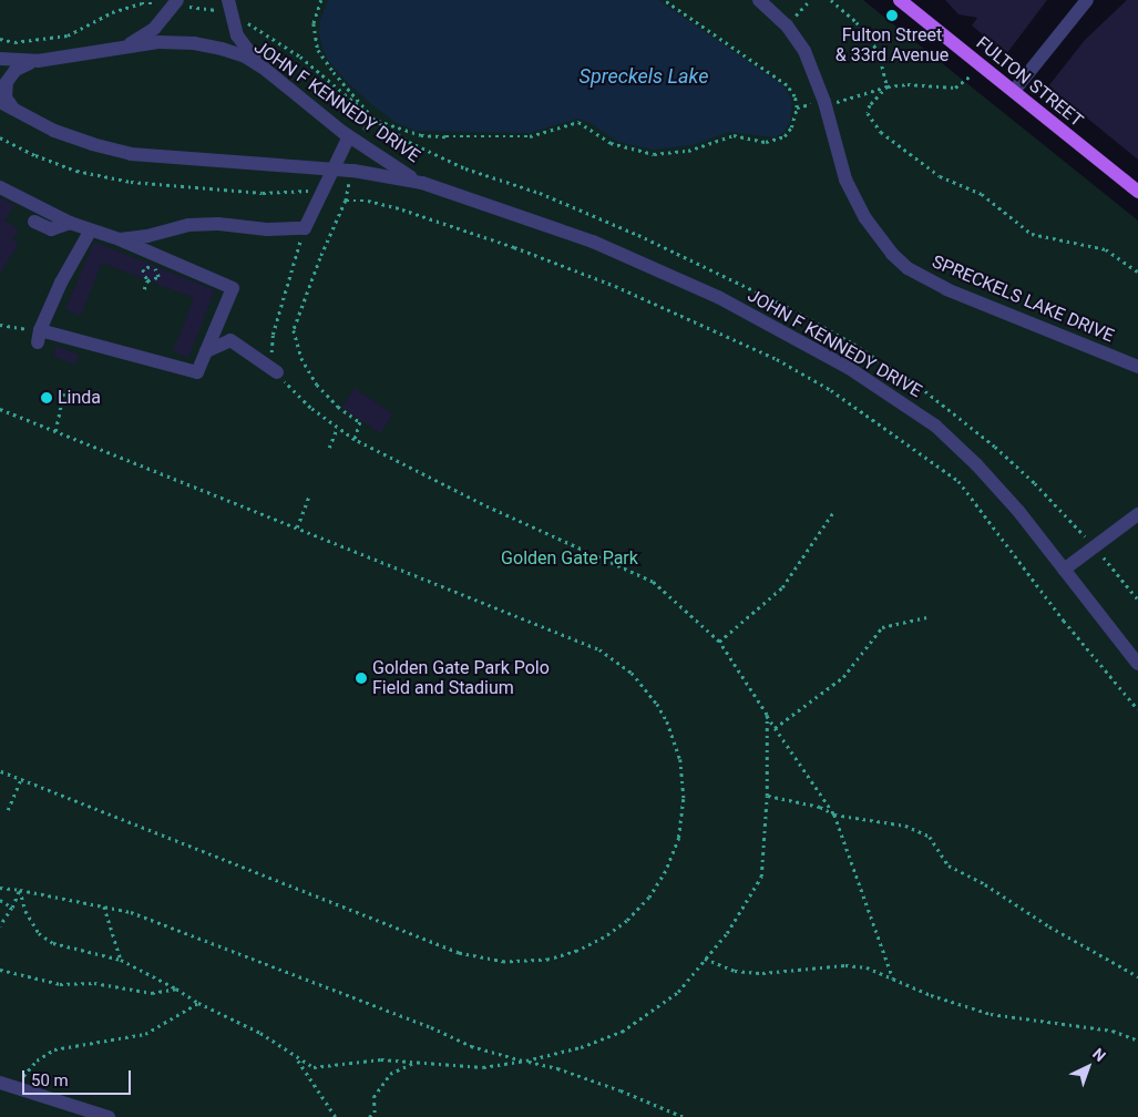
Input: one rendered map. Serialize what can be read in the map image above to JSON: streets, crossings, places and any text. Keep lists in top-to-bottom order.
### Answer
{
  "streets": {
    "main road": ["FULTON STREET"],
    "street": ["JOHN F KENNEDY DRIVE", "SPRECKELS LAKE DRIVE"]
  },
  "water": ["Spreckels Lake"],
  "parks": ["Golden Gate Park"],
  "places": ["Fulton Street & 33rd Avenue", "Linda", "Golden Gate Park Polo Field and Stadium"],
  "scale_bar": "50 m",
  "north": "top right"
}
